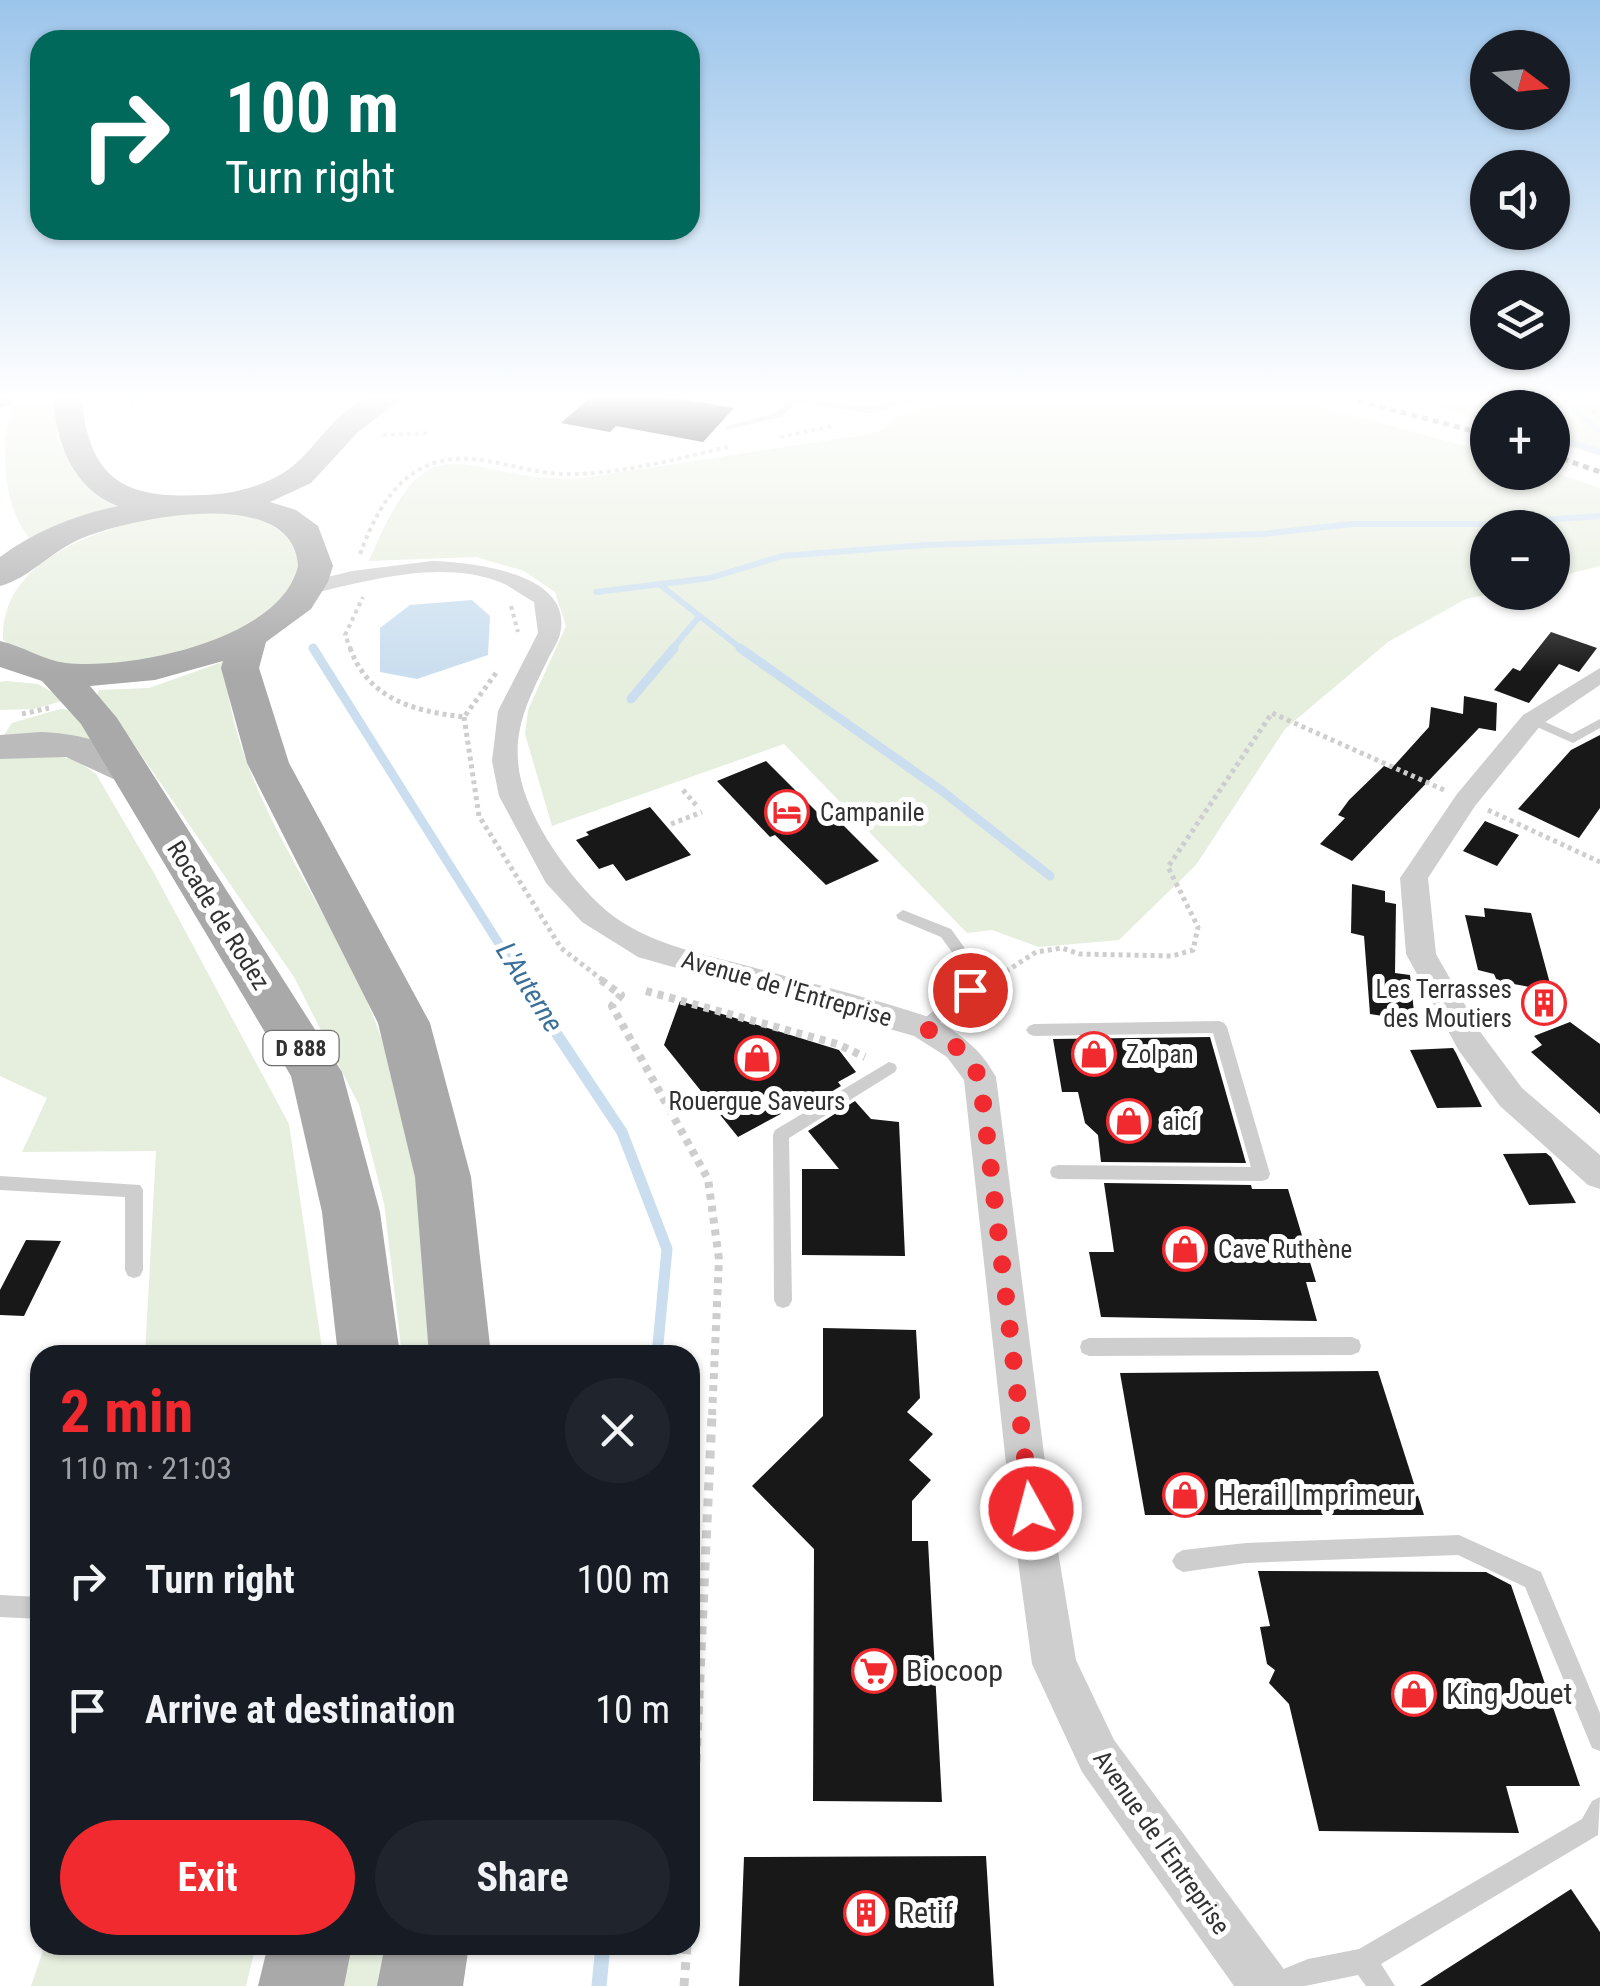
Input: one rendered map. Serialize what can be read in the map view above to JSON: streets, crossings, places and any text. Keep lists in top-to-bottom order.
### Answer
{
  "streets": {
    "main road": ["Rocade de Rodez", "D 888"],
    "street": ["Avenue de l'Entreprise"]
  },
  "water": ["L'Auterne"],
  "places": {
    "hotel": ["Campanile"],
    "building": ["Les Terrasses des Moutiers", "Retif"],
    "shop": [
      "Zolpan",
      "Rouergue Saveurs",
      "aicí",
      "Cave Ruthène",
      "Herail Imprimeur",
      "King Jouet"
    ],
    "supermarket": ["Biocoop"]
  },
  "north": "right",
  "page": {
    "map_buttons": ["+", "−"],
    "turn": ["100 m", "Turn right"],
    "heading": ["2 min", "110 m · 21:03"],
    "list": [
      {
        "name": "Turn right",
        "value": "100 m"
      },
      {
        "name": "Arrive at destination",
        "value": "10 m"
      }
    ],
    "buttons": ["Exit", "Share"]
  }
}
